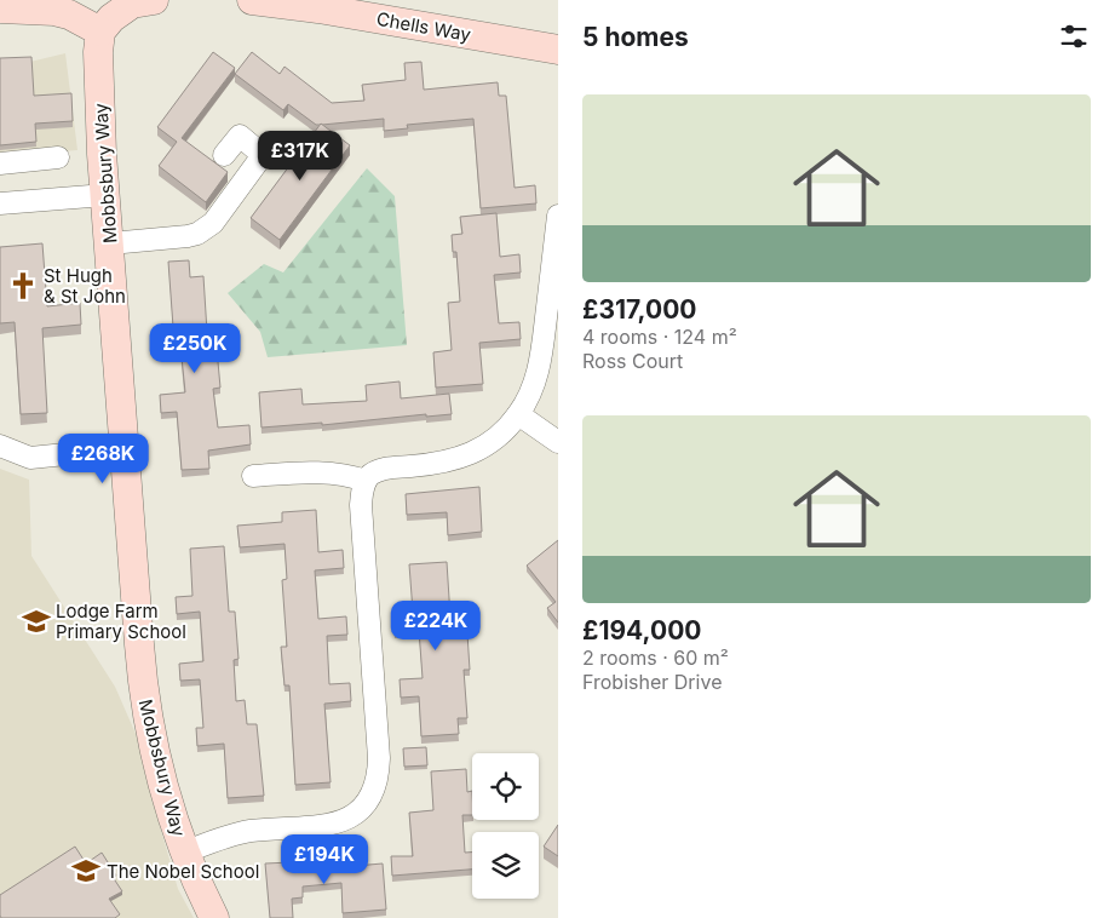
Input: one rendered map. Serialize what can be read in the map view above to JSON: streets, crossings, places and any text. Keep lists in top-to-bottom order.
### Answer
{
  "streets": {
    "street": ["Chells Way", "Mobbsbury Way"]
  },
  "places": {
    "church": ["St Hugh & St John"],
    "school or university": ["Lodge Farm Primary School", "The Nobel School"]
  },
  "page": {
    "heading": "5 homes",
    "list": [
      {
        "name": "£317,000",
        "note": "4 rooms · 124 m² · Ross Court"
      },
      {
        "name": "£194,000",
        "note": "2 rooms · 60 m² · Frobisher Drive"
      }
    ],
    "price": [
      "£317K",
      "£250K",
      "£268K",
      "£224K",
      "£194K"
    ]
  }
}
